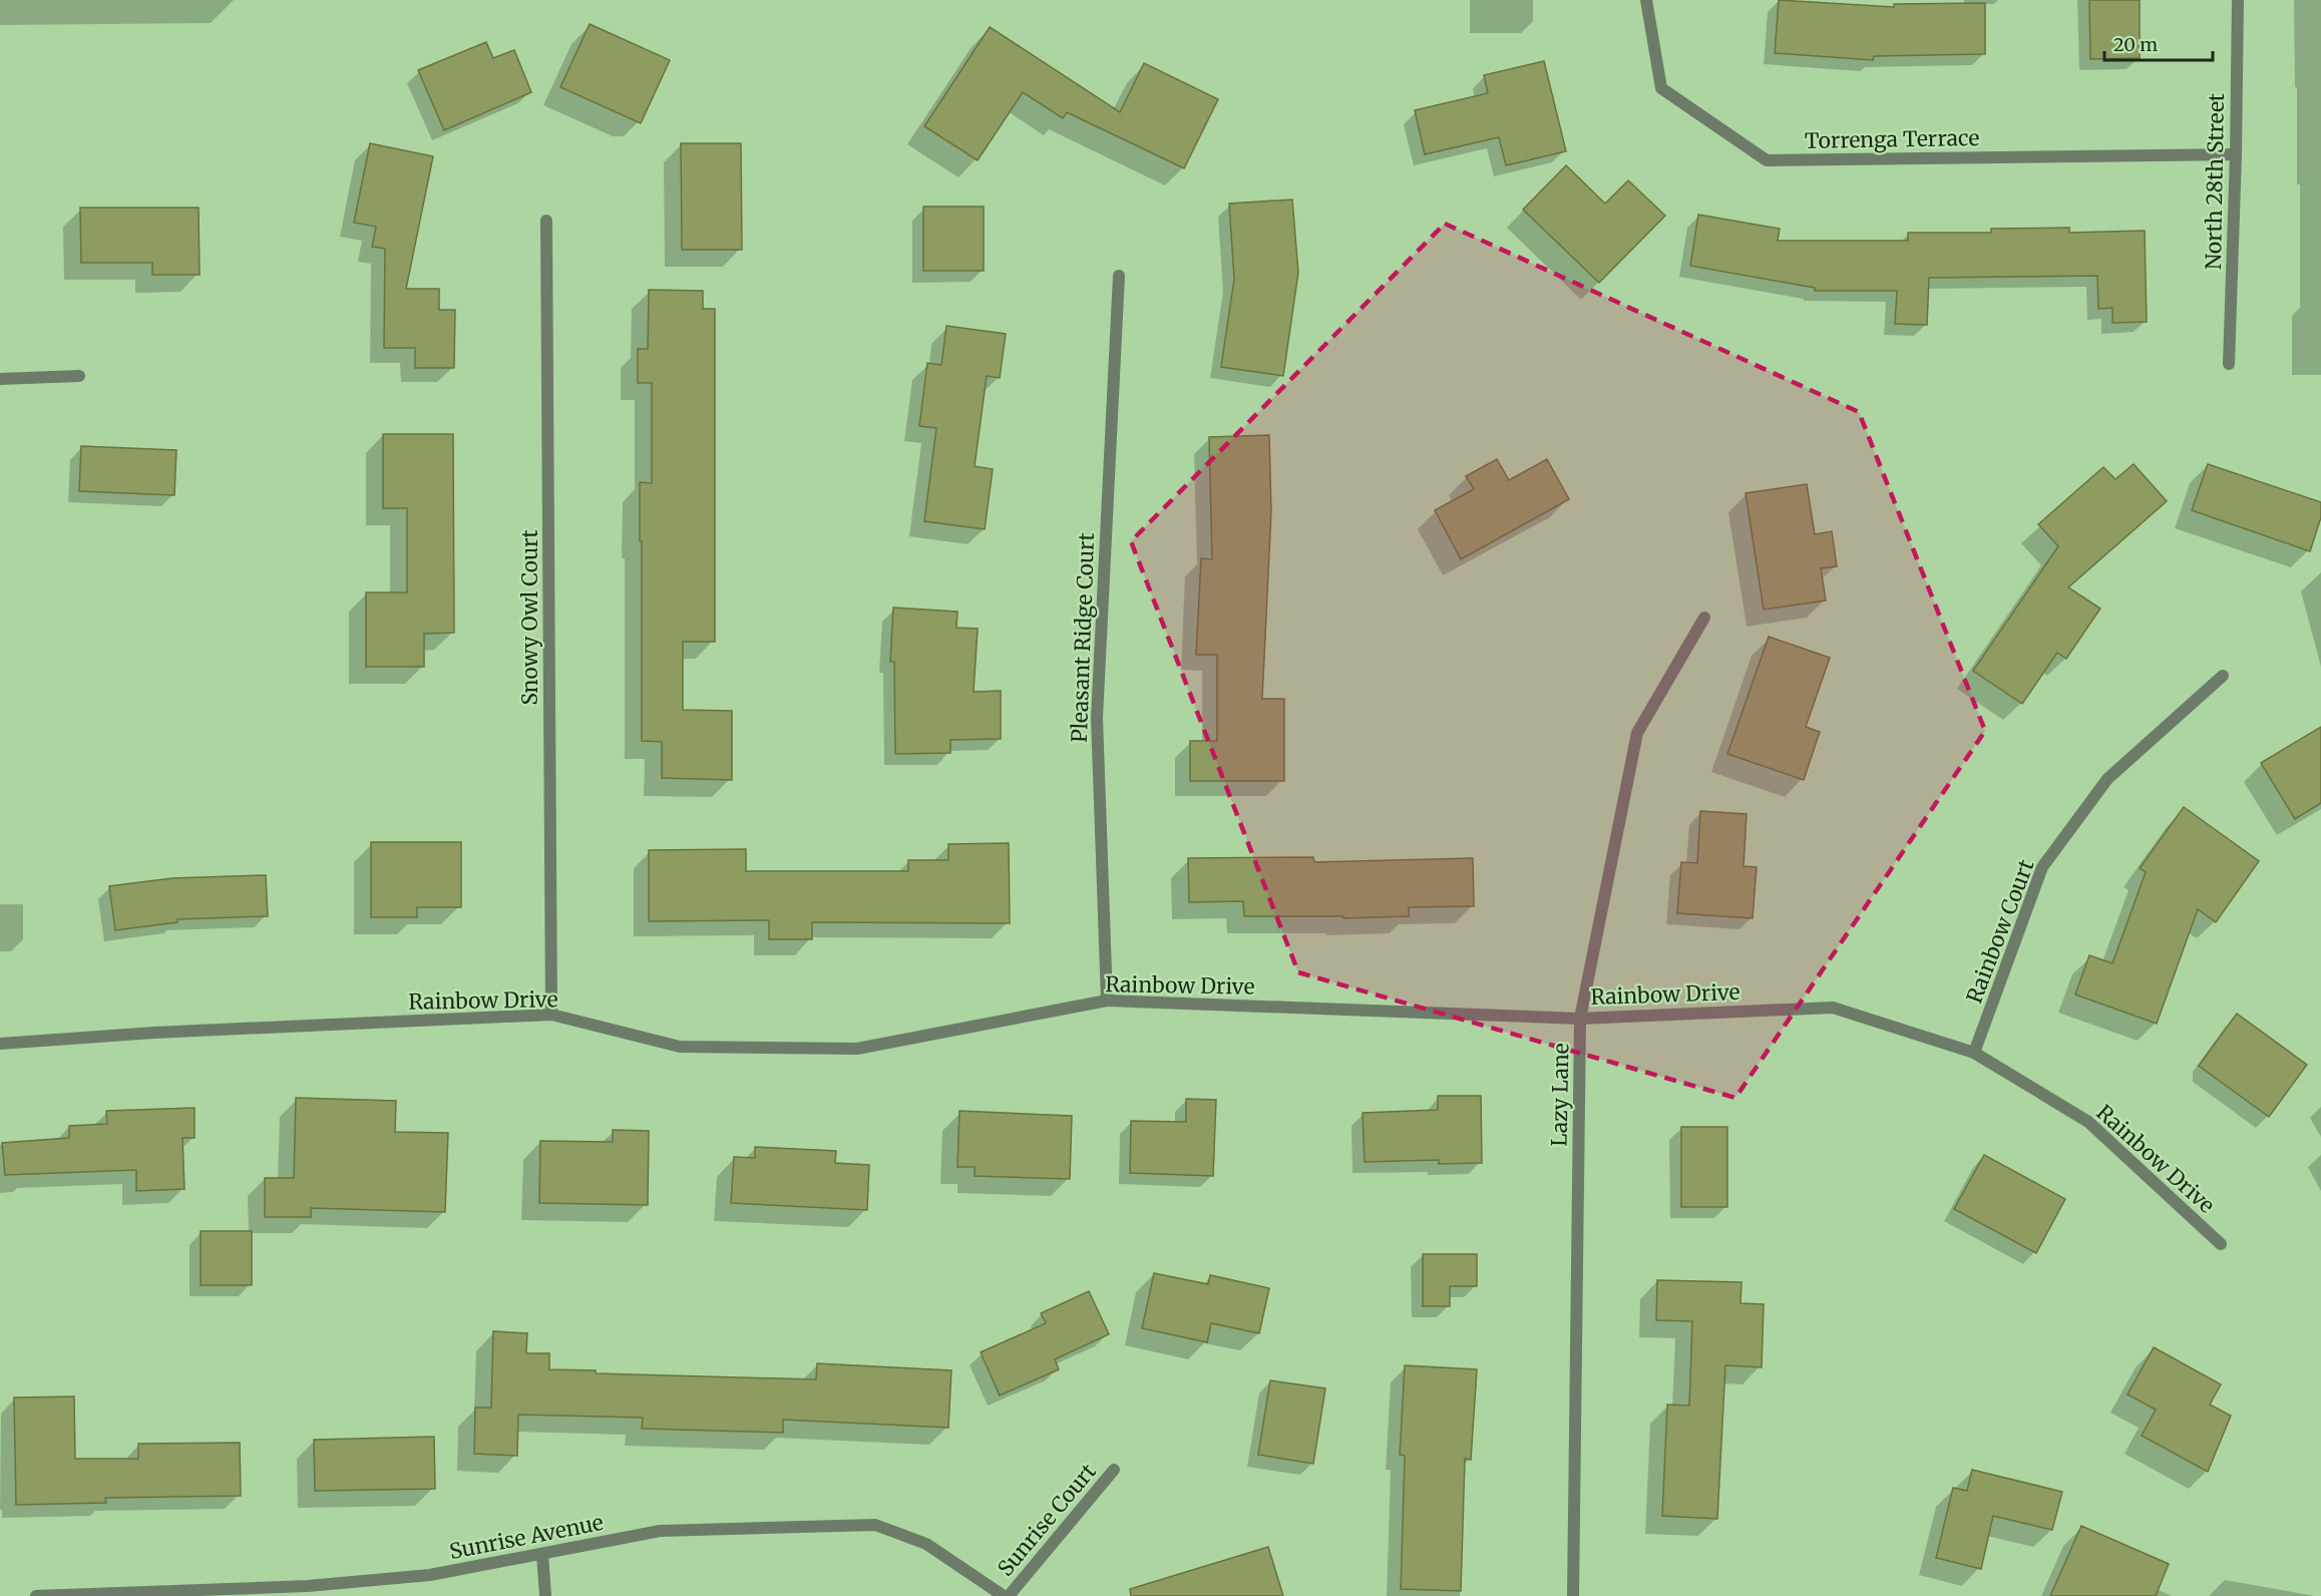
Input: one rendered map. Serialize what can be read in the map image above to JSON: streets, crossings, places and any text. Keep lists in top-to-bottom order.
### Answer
{
  "streets": {
    "street": [
      "Torrenga Terrace",
      "North 28th Street",
      "Snowy Owl Court",
      "Pleasant Ridge Court",
      "Rainbow Court",
      "Rainbow Drive",
      "Lazy Lane",
      "Sunrise Court",
      "Sunrise Avenue"
    ]
  },
  "crossings": [
    ["Torrenga Terrace", "North 28th Street"],
    ["Snowy Owl Court", "Rainbow Drive"],
    ["Pleasant Ridge Court", "Rainbow Drive"],
    ["Rainbow Court", "Rainbow Drive"],
    ["Rainbow Drive", "Lazy Lane"]
  ],
  "scale_bar": "20 m"
}
